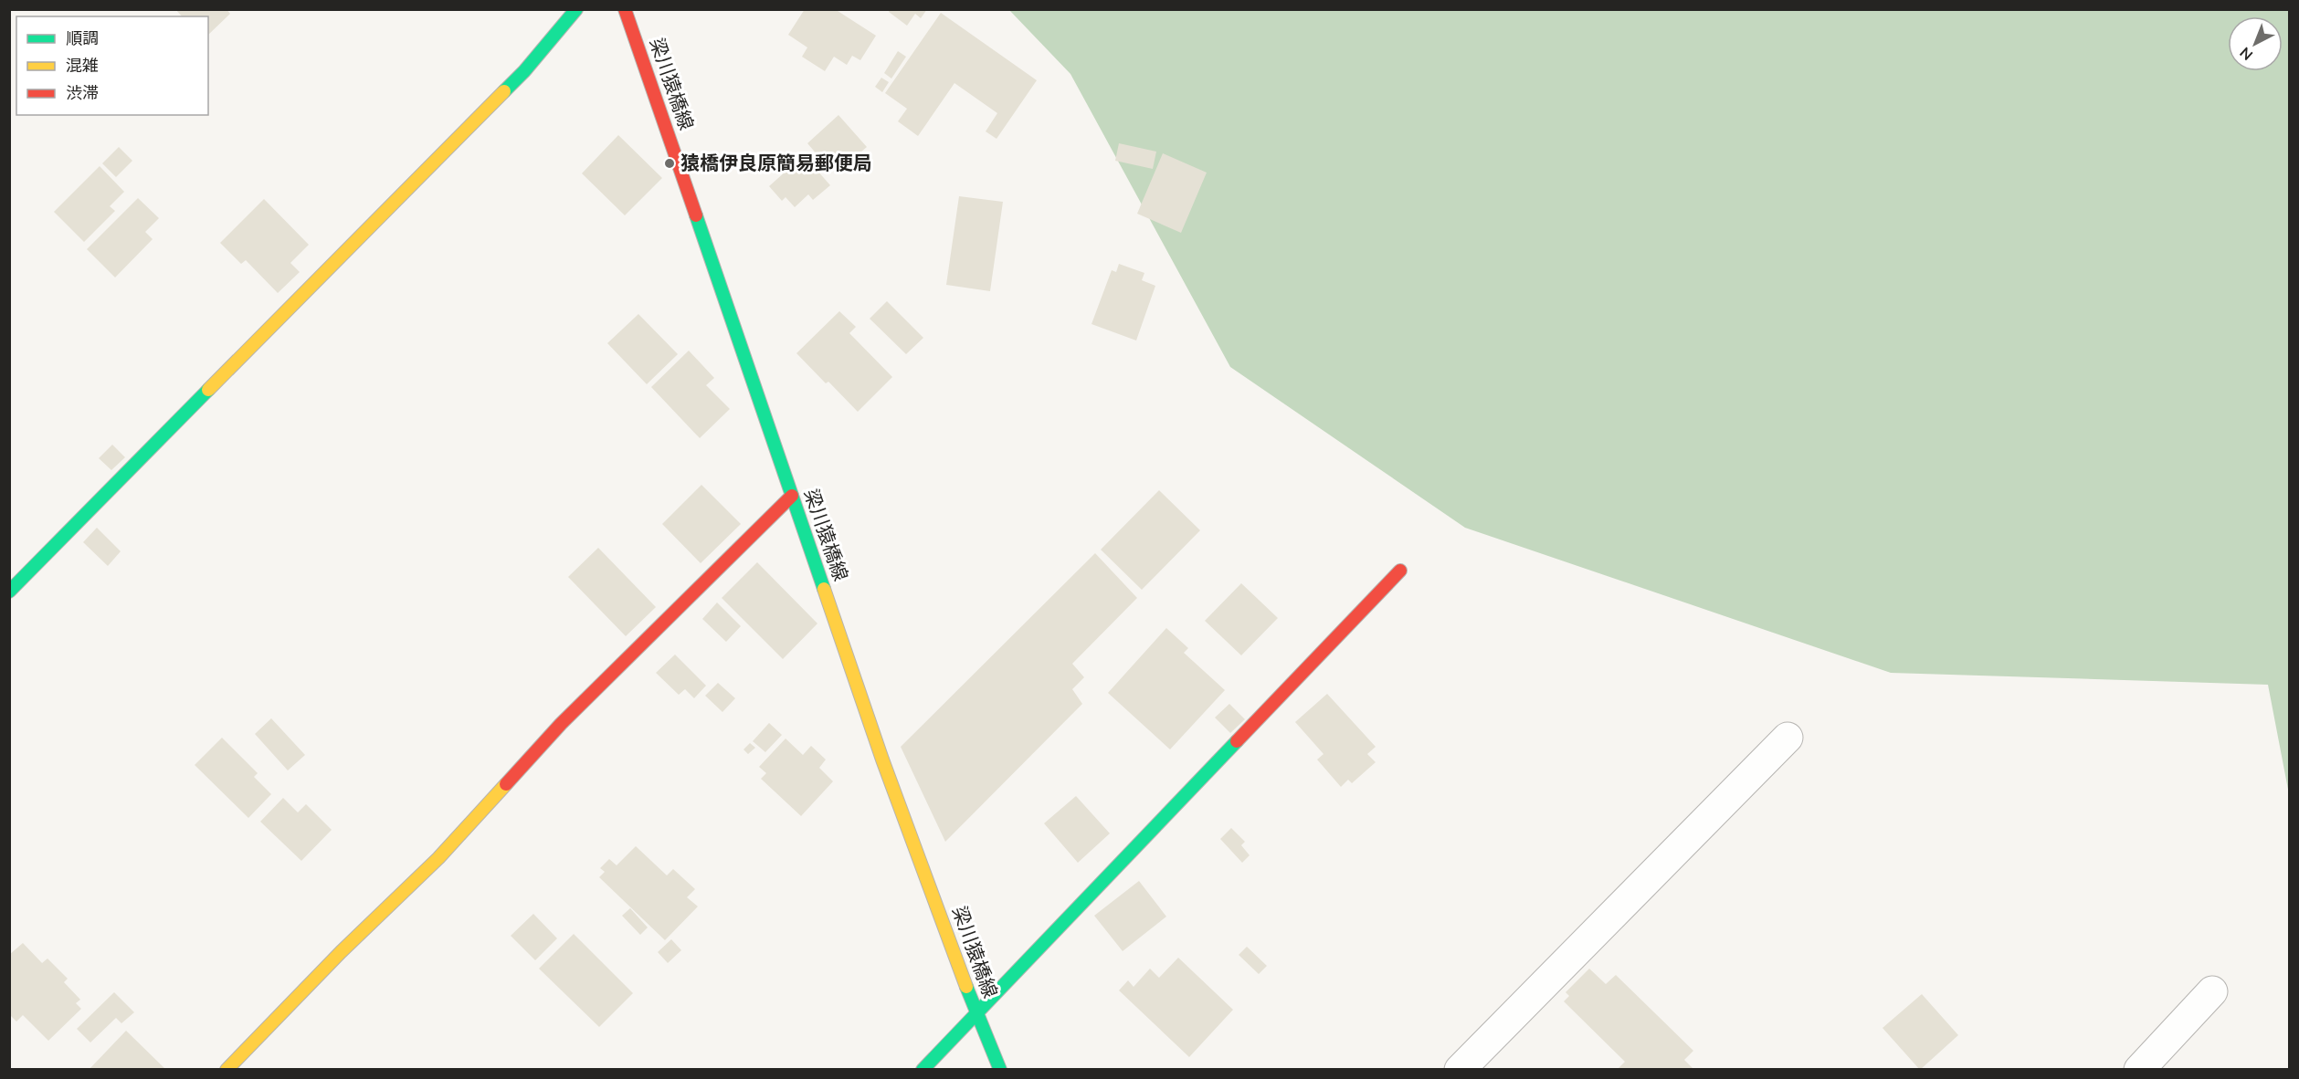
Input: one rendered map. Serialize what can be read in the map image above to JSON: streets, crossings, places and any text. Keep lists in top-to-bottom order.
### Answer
{
  "streets": {
    "street": ["梁川猿橋線"]
  },
  "places": ["猿橋伊良原簡易郵便局"],
  "legend": ["順調", "混雑", "渋滞"],
  "north": "bottom left"
}
